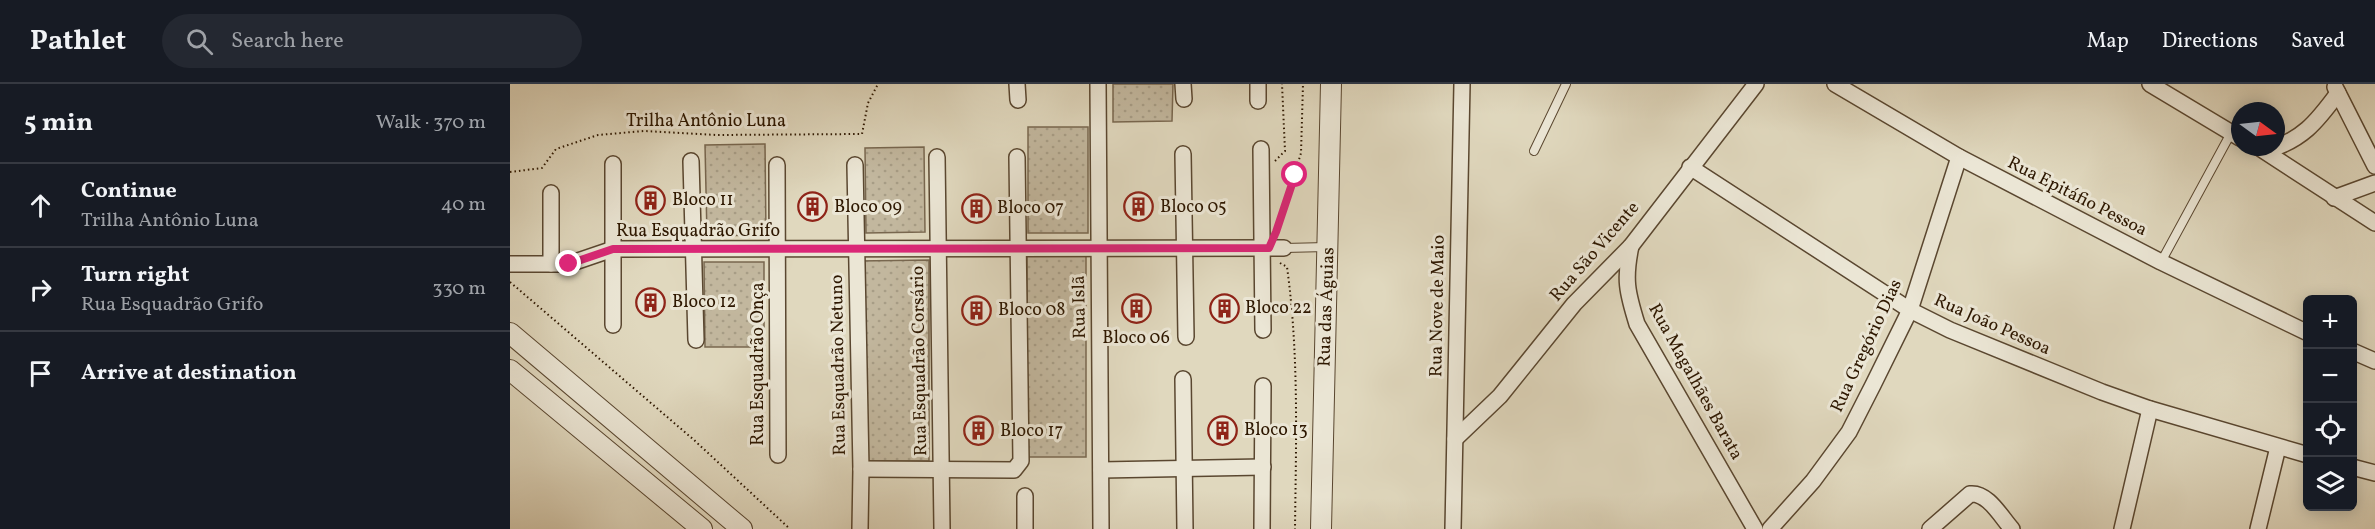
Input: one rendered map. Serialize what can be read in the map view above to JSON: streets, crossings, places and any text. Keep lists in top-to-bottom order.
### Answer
{
  "streets": {
    "street": [
      "Rua Epitáfio Pessoa",
      "Rua Esquadrão Grifo",
      "Rua São Vicente",
      "Rua Nove de Maio",
      "Rua Islã",
      "Rua das Águias",
      "Rua João Pessoa",
      "Rua Gregório Dias",
      "Rua Esquadrão Corsário",
      "Rua Esquadrão Onça",
      "Rua Esquadrão Netuno",
      "Rua Magalhães Barata"
    ],
    "path": ["Trilha Antônio Luna"]
  },
  "crossings": [
    ["Rua Epitáfio Pessoa", "Rua Gregório Dias"],
    ["Rua Esquadrão Grifo", "Rua Islã"],
    ["Rua Esquadrão Grifo", "Rua Esquadrão Corsário"],
    ["Rua Esquadrão Grifo", "Rua Esquadrão Onça"],
    ["Rua Esquadrão Grifo", "Rua Esquadrão Netuno"],
    ["Rua São Vicente", "Rua Nove de Maio"],
    ["Rua São Vicente", "Rua João Pessoa"],
    ["Rua São Vicente", "Rua Magalhães Barata"],
    ["Rua João Pessoa", "Rua Gregório Dias"]
  ],
  "places": {
    "building": [
      "Bloco 11",
      "Bloco 09",
      "Bloco 05",
      "Bloco 07",
      "Bloco 12",
      "Bloco 22",
      "Bloco 06",
      "Bloco 08",
      "Bloco 13",
      "Bloco 17"
    ]
  },
  "north": "right",
  "page": {
    "header": "Pathlet",
    "search": "Search here",
    "nav": ["Map", "Directions", "Saved"],
    "heading": ["5 min", "Walk · 370 m"],
    "list": [
      ["Continue", "Trilha Antônio Luna", "40 m"],
      ["Turn right", "Rua Esquadrão Grifo", "330 m"],
      "Arrive at destination"
    ],
    "map_buttons": ["+", "−"]
  }
}
